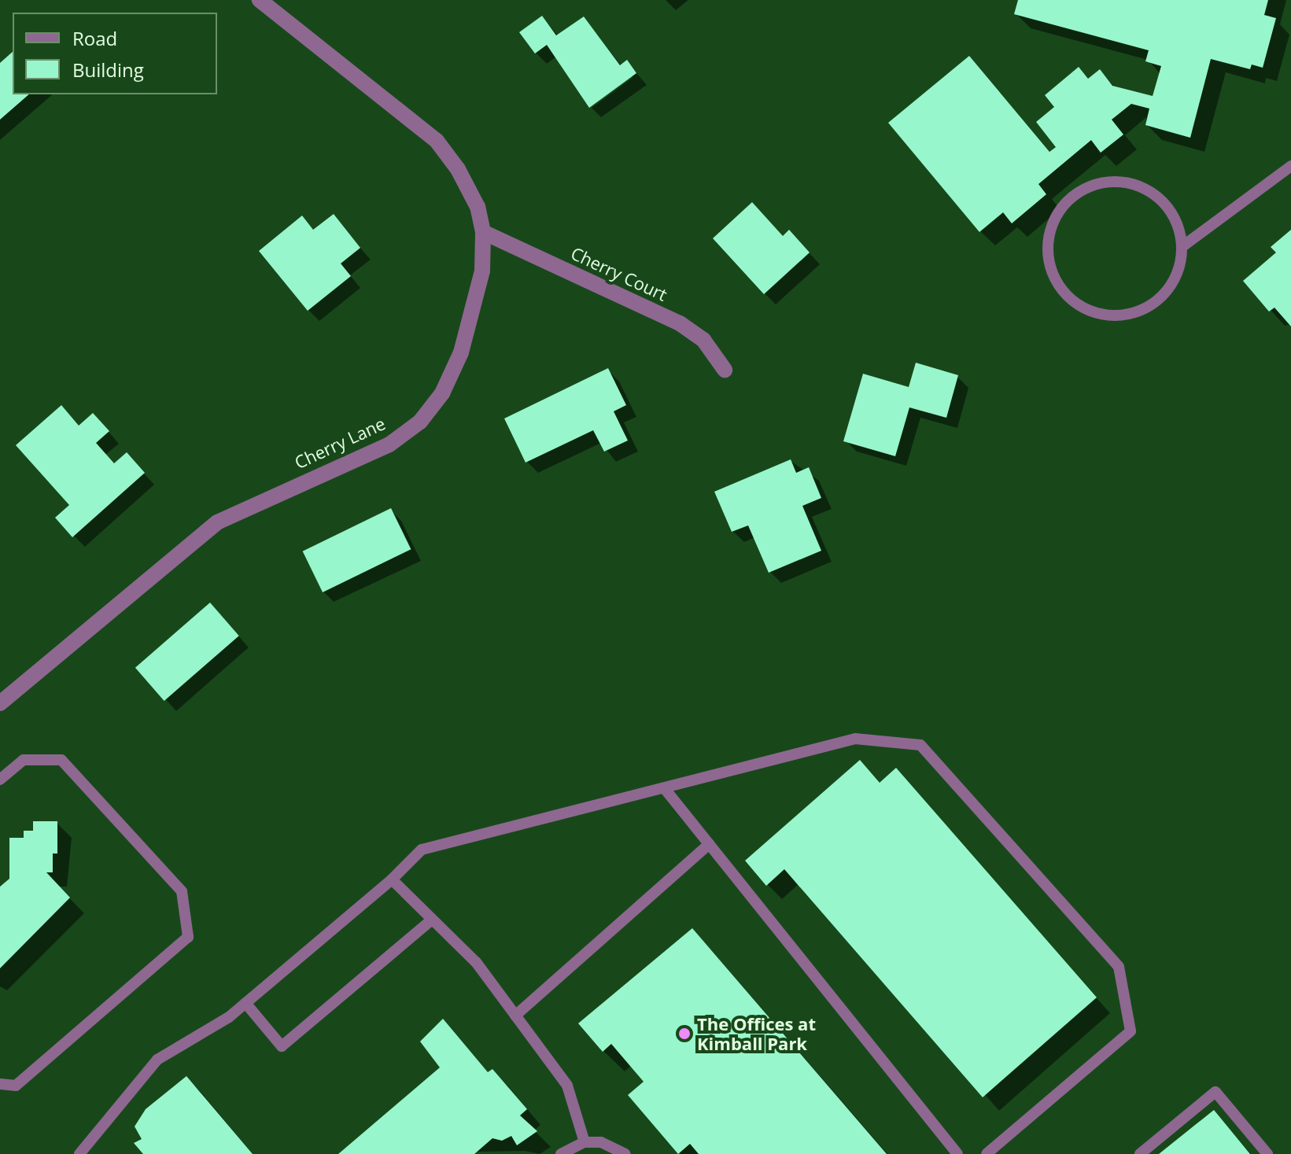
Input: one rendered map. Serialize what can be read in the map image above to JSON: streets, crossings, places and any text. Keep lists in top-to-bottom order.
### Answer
{
  "streets": {
    "street": ["Cherry Court", "Cherry Lane"]
  },
  "crossings": [
    ["Cherry Court", "Cherry Lane"]
  ],
  "places": ["The Offices at Kimball Park"],
  "legend": ["Road", "Building"]
}
